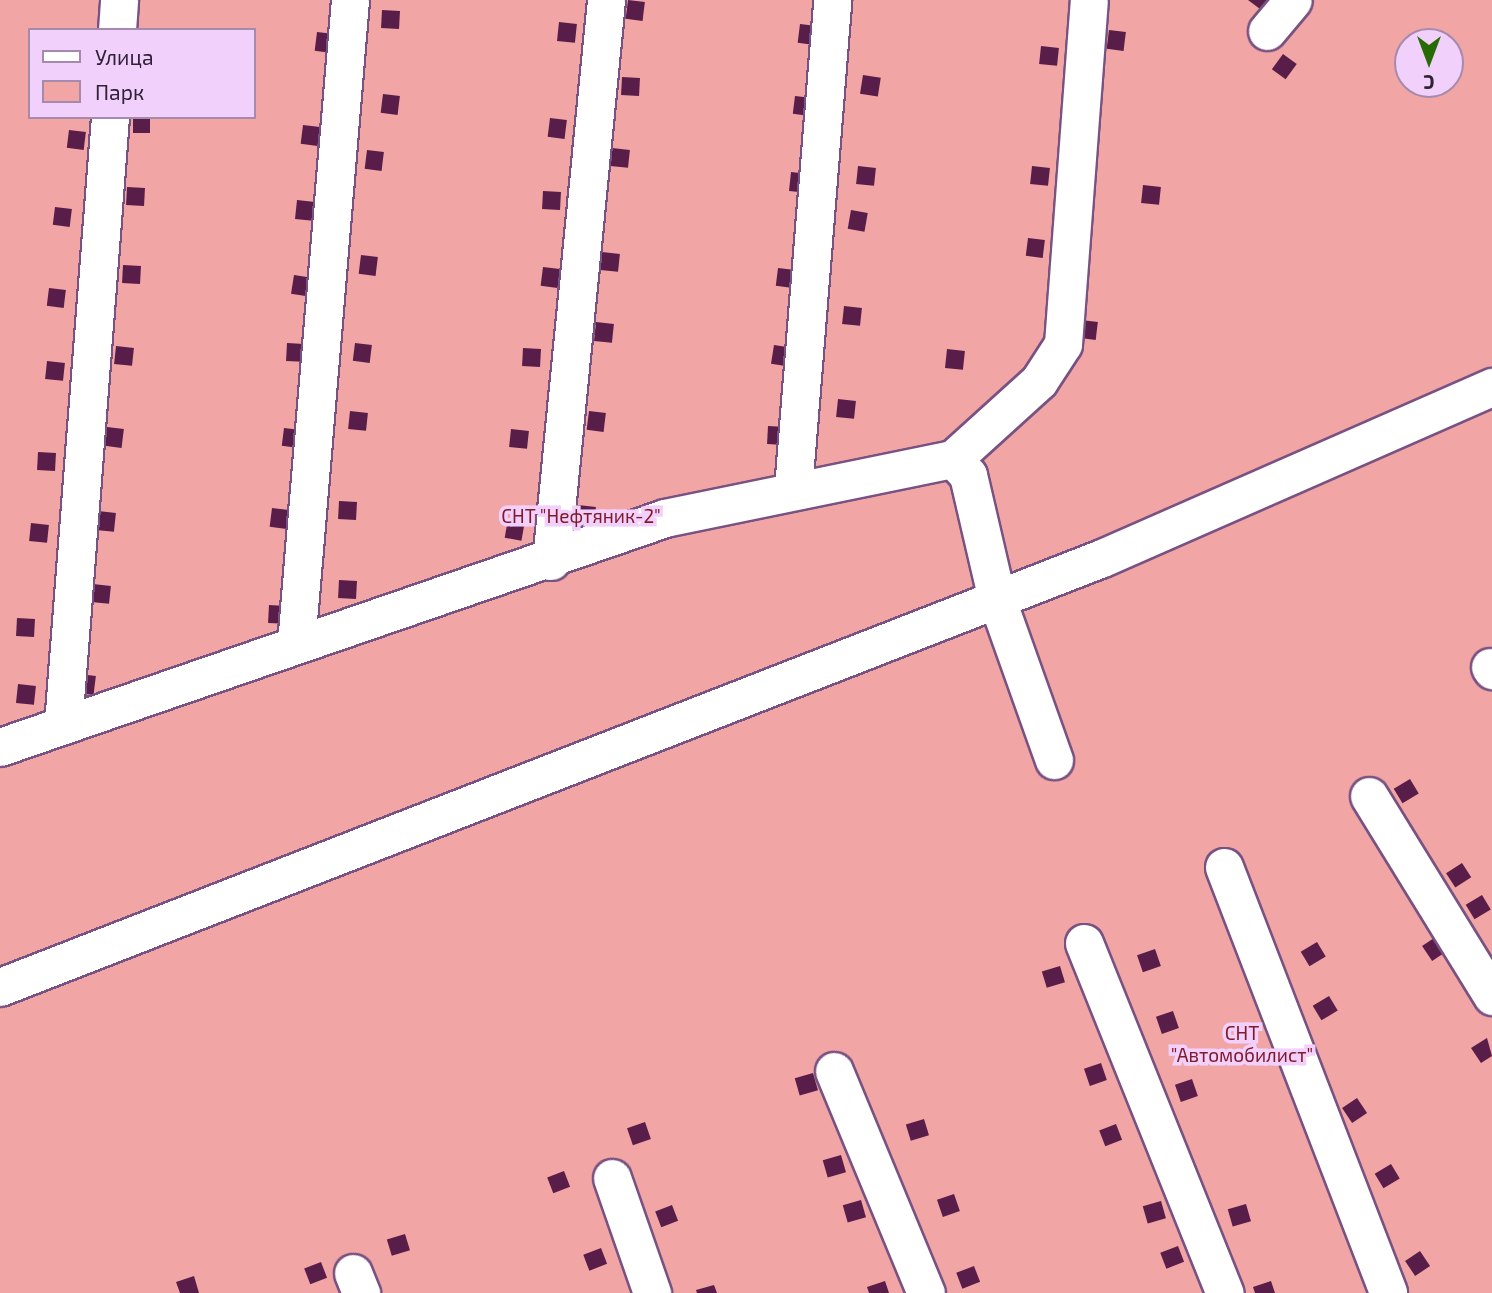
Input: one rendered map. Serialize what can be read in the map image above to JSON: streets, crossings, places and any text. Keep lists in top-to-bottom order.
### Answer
{
  "parks": ["СНТ \"Нефтяник-2\"", "СНТ \"Автомобилист\""],
  "legend": ["Улица", "Парк"],
  "north": "bottom"
}
